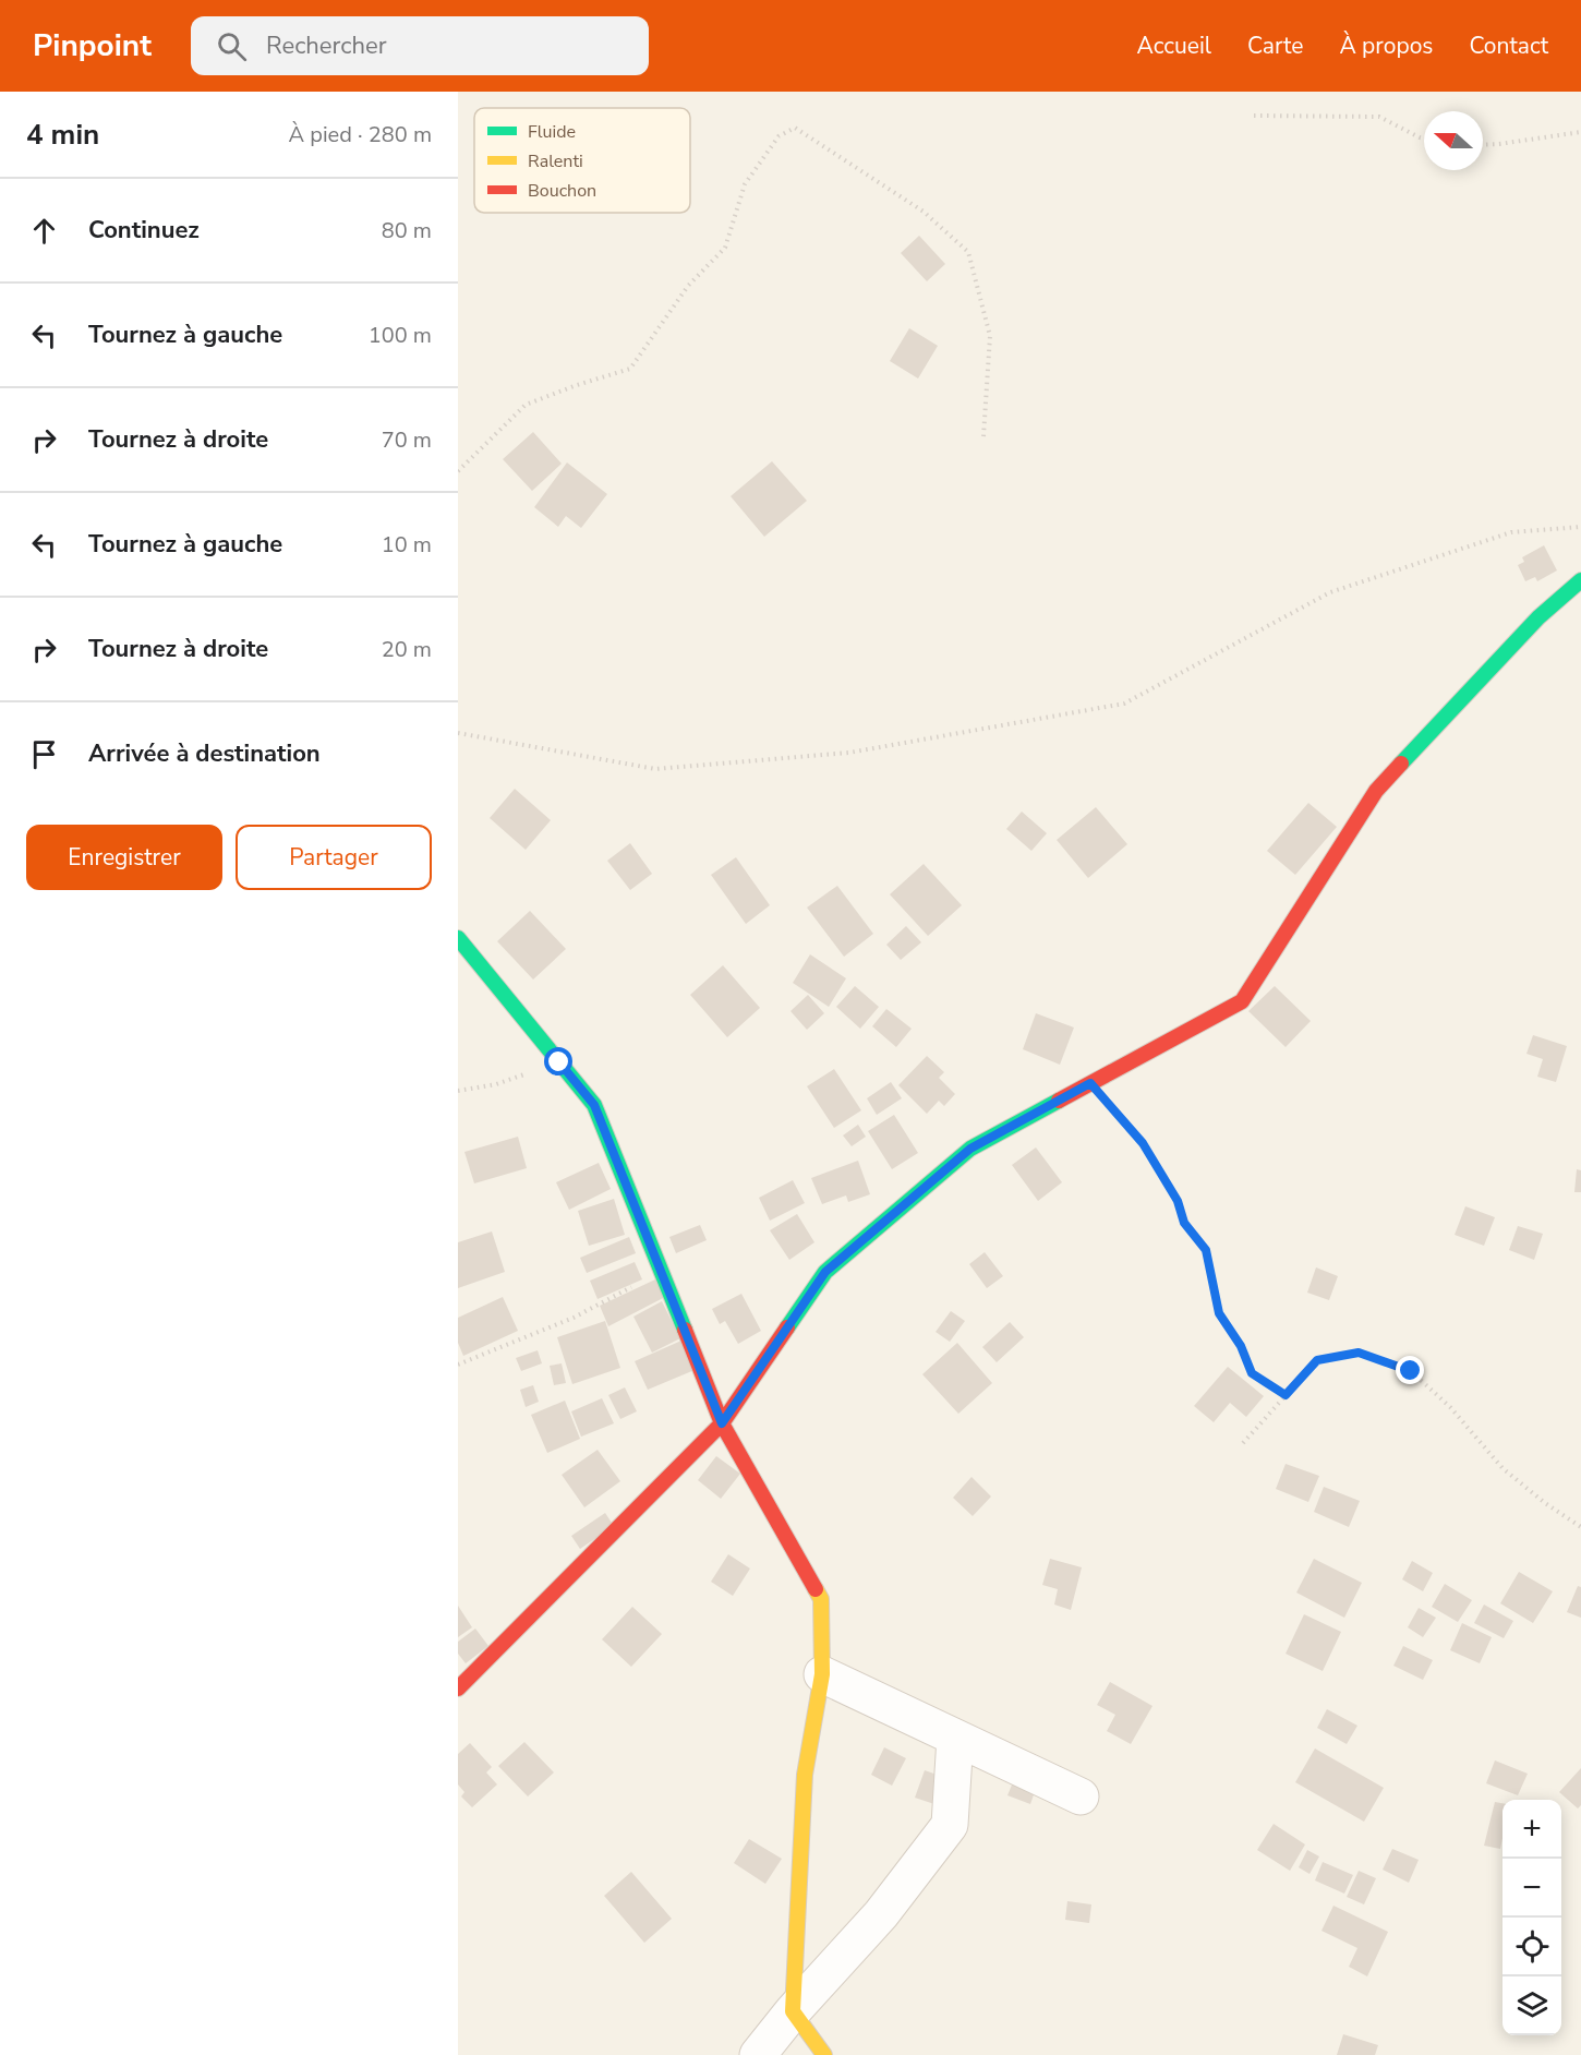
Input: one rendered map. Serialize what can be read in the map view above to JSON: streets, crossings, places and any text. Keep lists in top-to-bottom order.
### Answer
{
  "legend": ["Fluide", "Ralenti", "Bouchon"],
  "north": "left",
  "page": {
    "header": "Pinpoint",
    "search": "Rechercher",
    "nav": [
      "Accueil",
      "Carte",
      "À propos",
      "Contact"
    ],
    "heading": ["4 min", "À pied · 280 m"],
    "list": [
      ["Continuez", "80 m"],
      ["Tournez à gauche", "100 m"],
      ["Tournez à droite", "70 m"],
      ["Tournez à gauche", "10 m"],
      ["Tournez à droite", "20 m"],
      "Arrivée à destination"
    ],
    "buttons": ["Enregistrer", "Partager"],
    "map_buttons": ["+", "−"]
  }
}
